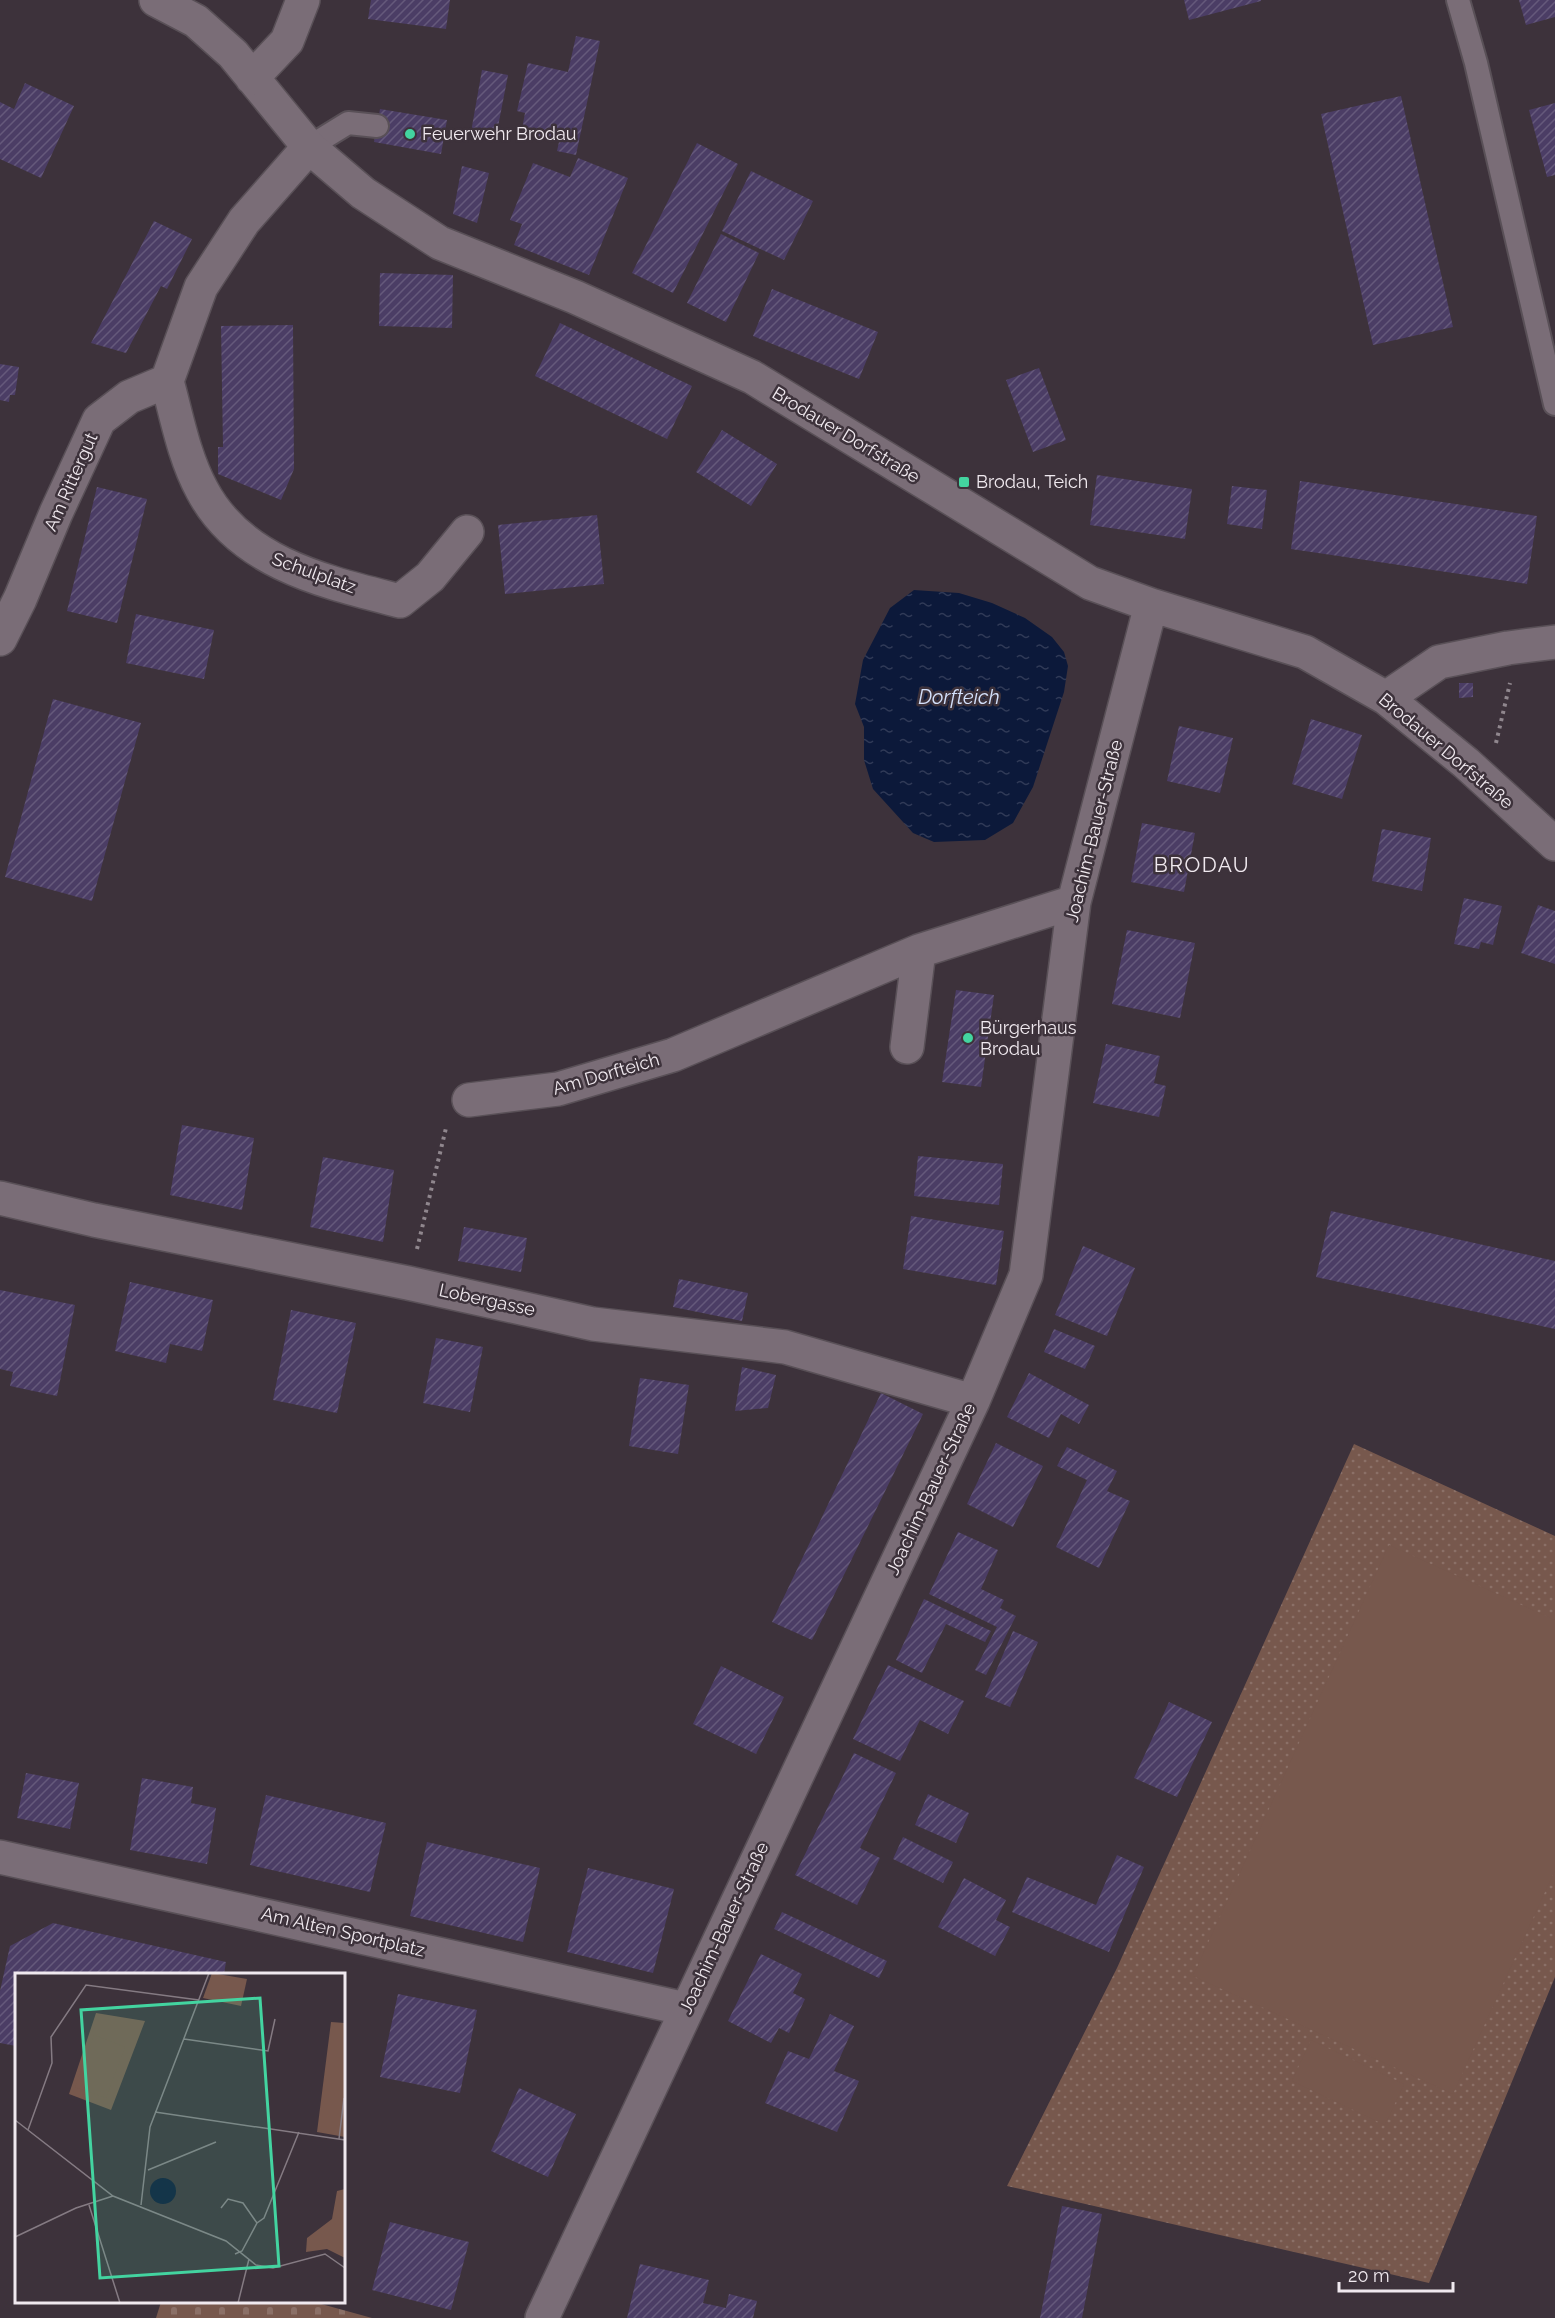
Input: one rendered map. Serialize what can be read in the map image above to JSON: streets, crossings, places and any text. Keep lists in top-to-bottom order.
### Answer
{
  "streets": {
    "street": [
      "Brodauer Dorfstraße",
      "Am Rittergut",
      "Schulplatz",
      "Joachim-Bauer-Straße",
      "Am Dorfteich",
      "Lobergasse",
      "Am Alten Sportplatz"
    ]
  },
  "crossings": [
    ["Brodauer Dorfstraße", "Joachim-Bauer-Straße"],
    ["Am Rittergut", "Schulplatz"],
    ["Joachim-Bauer-Straße", "Am Dorfteich"],
    ["Joachim-Bauer-Straße", "Lobergasse"],
    ["Joachim-Bauer-Straße", "Am Alten Sportplatz"]
  ],
  "districts": ["BRODAU"],
  "water": ["Dorfteich"],
  "places": {
    "other": ["Feuerwehr Brodau", "Bürgerhaus Brodau"],
    "transit": ["Brodau, Teich"]
  },
  "scale_bar": "20 m"
}
